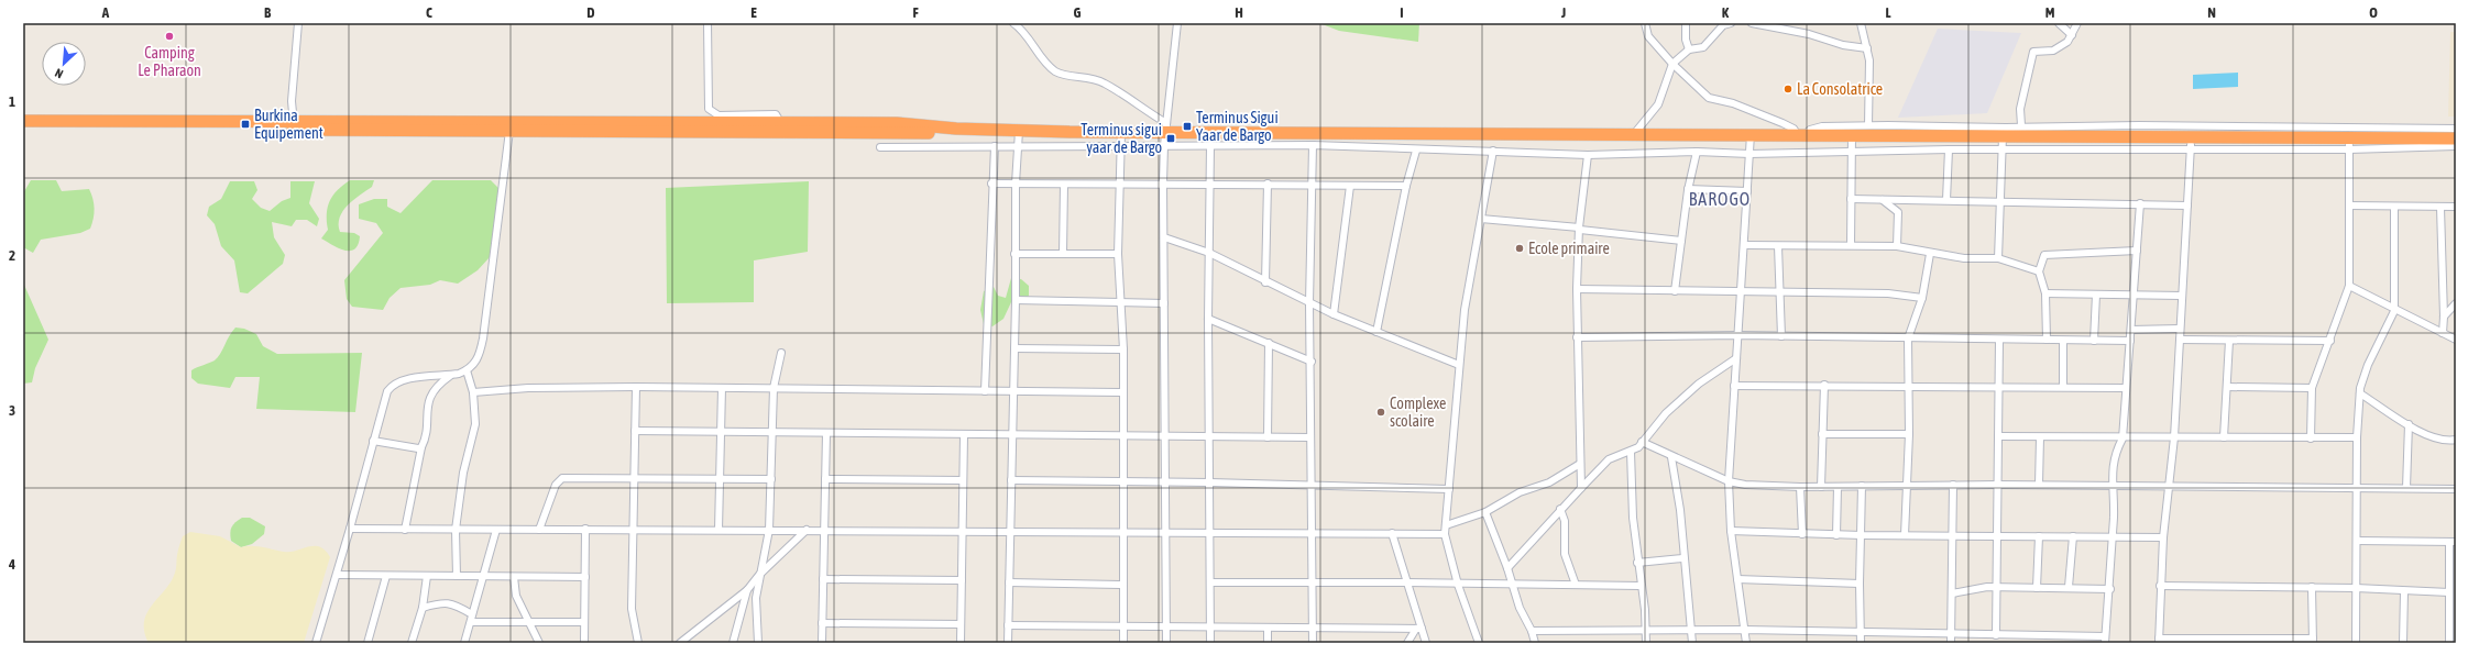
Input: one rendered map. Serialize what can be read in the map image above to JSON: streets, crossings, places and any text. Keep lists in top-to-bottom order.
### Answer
{
  "districts": ["BAROGO"],
  "places": {
    "other": [
      "Camping Le Pharaon",
      "La Consolatrice",
      "Ecole primaire",
      "Complexe scolaire"
    ],
    "transit": ["Burkina Equipement", "Terminus Sigui Yaar de Bargo", "Terminus sigui yaar de Bargo"]
  },
  "north": "bottom left",
  "grid": {
    "columns": [
      "A",
      "B",
      "C",
      "D",
      "E",
      "F",
      "G",
      "H",
      "I",
      "J",
      "K",
      "L",
      "M",
      "N",
      "O"
    ],
    "rows": [
      "1",
      "2",
      "3",
      "4"
    ]
  }
}
